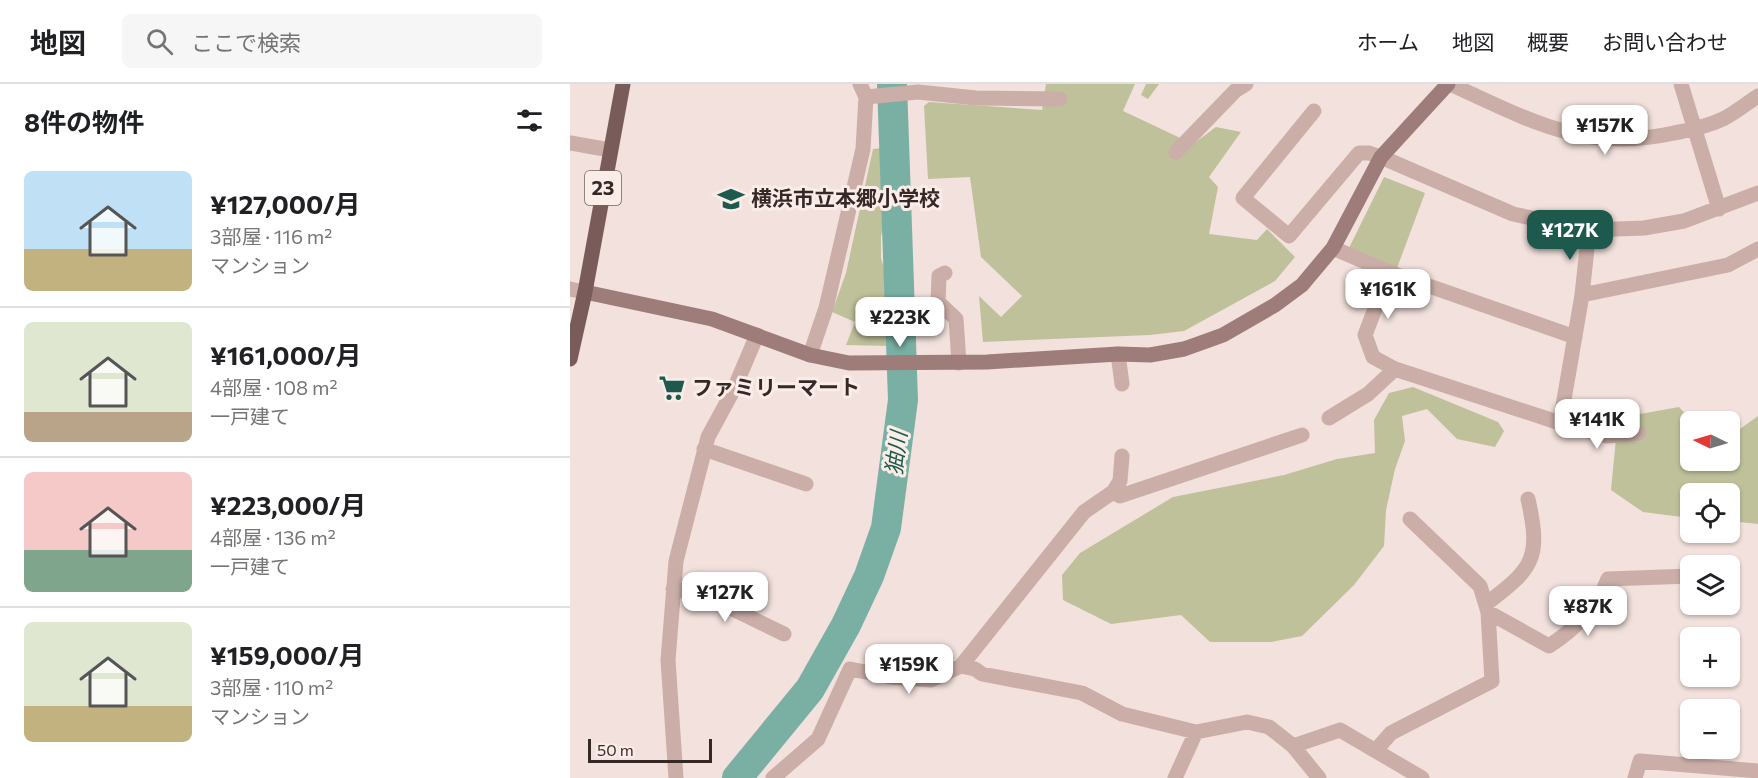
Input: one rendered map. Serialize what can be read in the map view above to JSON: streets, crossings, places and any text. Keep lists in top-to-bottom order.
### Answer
{
  "streets": {
    "main road": ["23"]
  },
  "water": ["㹨川"],
  "places": {
    "school or university": ["横浜市立本郷小学校"],
    "supermarket": ["ファミリーマート"]
  },
  "scale_bar": "50 m",
  "north": "left",
  "page": {
    "header": "地図",
    "search": "ここで検索",
    "nav": [
      "ホーム",
      "地図",
      "概要",
      "お問い合わせ"
    ],
    "heading": "8件の物件",
    "price": [
      "¥157K",
      "¥127K",
      "¥161K",
      "¥223K",
      "¥141K",
      "¥127K",
      "¥87K",
      "¥159K"
    ],
    "list": [
      {
        "name": "¥127,000/月",
        "note": "3部屋 · 116 m² · マンション"
      },
      {
        "name": "¥161,000/月",
        "note": "4部屋 · 108 m² · 一戸建て"
      },
      {
        "name": "¥223,000/月",
        "note": "4部屋 · 136 m² · 一戸建て"
      },
      {
        "name": "¥159,000/月",
        "note": "3部屋 · 110 m² · マンション"
      }
    ],
    "map_buttons": ["+", "−"],
    "scale": "50 m"
  }
}
